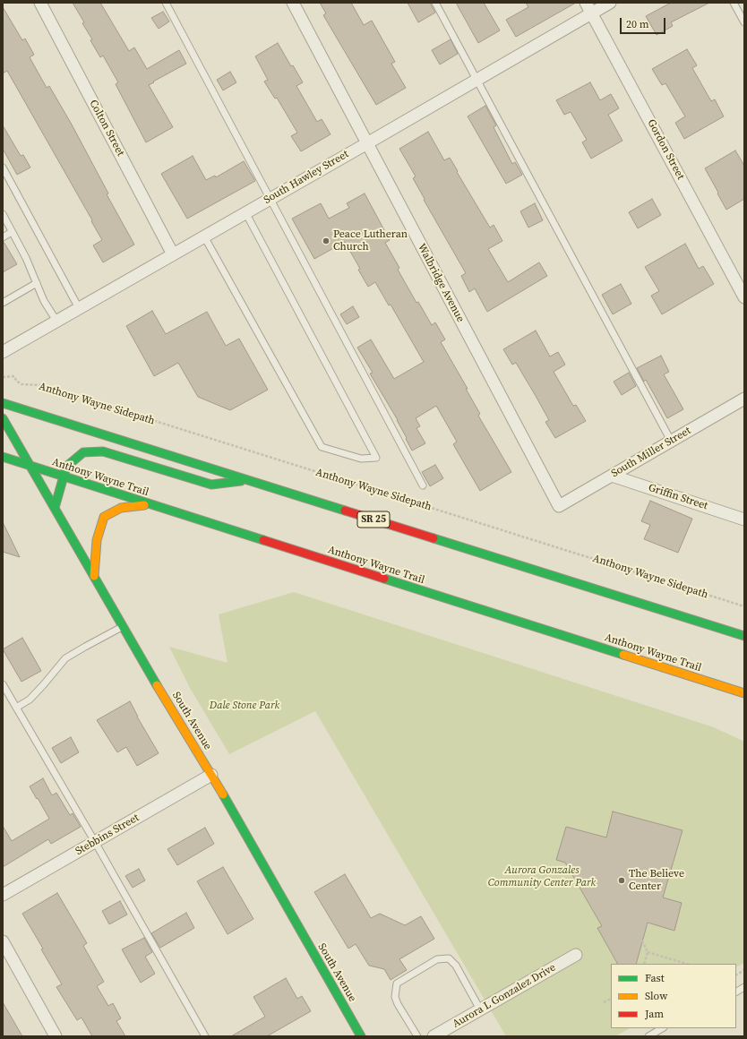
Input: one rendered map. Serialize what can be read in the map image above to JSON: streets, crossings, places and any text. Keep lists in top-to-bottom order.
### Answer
{
  "streets": {
    "main road": ["Anthony Wayne Trail", "SR 25", "South Avenue"],
    "street": [
      "Colton Street",
      "Gordon Street",
      "South Hawley Street",
      "Walbridge Avenue",
      "South Miller Street",
      "Griffin Street",
      "Stebbins Street",
      "Aurora L Gonzalez Drive"
    ],
    "path": ["Anthony Wayne Sidepath"]
  },
  "crossings": [
    ["Colton Street", "South Hawley Street"],
    ["Gordon Street", "South Hawley Street"],
    ["South Hawley Street", "Walbridge Avenue"],
    ["Walbridge Avenue", "South Miller Street"],
    ["South Miller Street", "Griffin Street"],
    ["Anthony Wayne Trail", "South Avenue"],
    ["South Avenue", "Stebbins Street"]
  ],
  "parks": ["Dale Stone Park", "Aurora Gonzales Community Center Park"],
  "places": ["Peace Lutheran Church", "The Believe Center"],
  "legend": ["Fast", "Slow", "Jam"],
  "scale_bar": "20 m"
}
